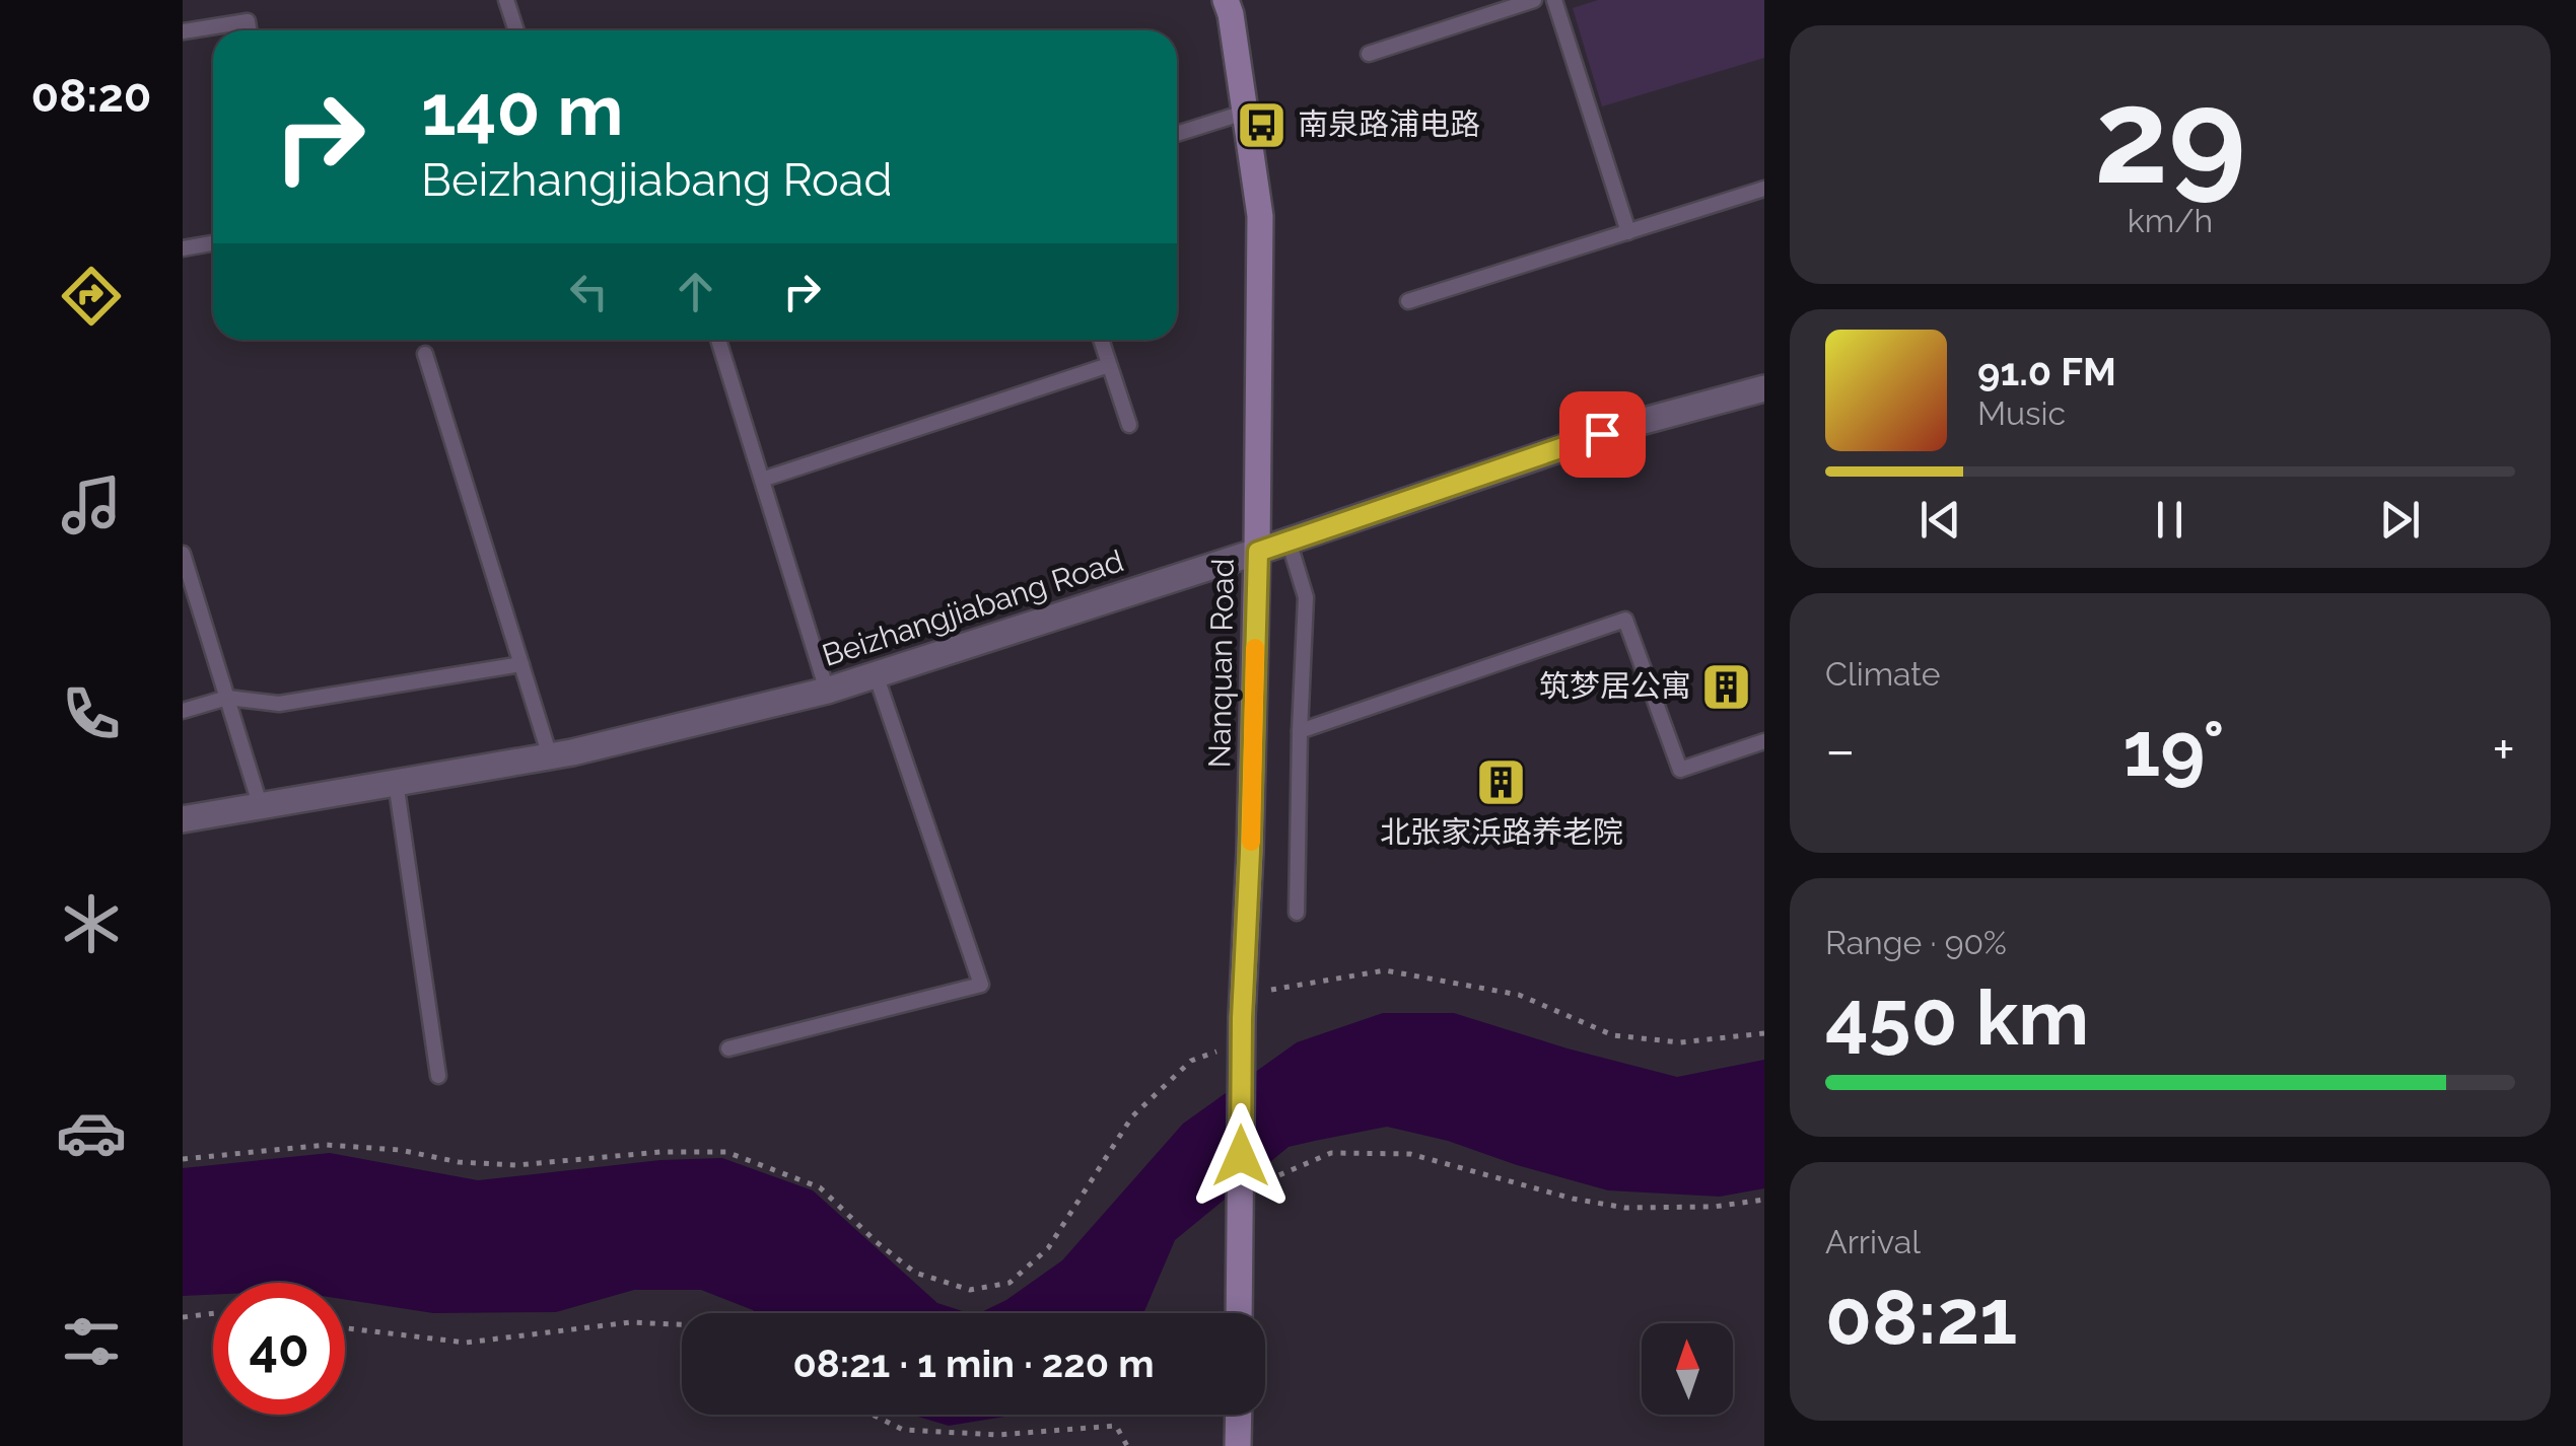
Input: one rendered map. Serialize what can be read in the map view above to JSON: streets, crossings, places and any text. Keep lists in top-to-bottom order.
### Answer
{
  "streets": {
    "street": ["Beizhangjiabang Road", "Nanquan Road"]
  },
  "crossings": [
    ["Beizhangjiabang Road", "Nanquan Road"]
  ],
  "places": {
    "bus stop": ["南泉路浦电路"],
    "building": ["筑梦居公寓", "北张家浜路养老院"]
  },
  "north": "top",
  "page": {
    "tabs": "08:20",
    "tile": [
      ["29", "km/h"],
      "Climate",
      ["Range · 90%", "450 km"],
      ["Arrival", "08:21"]
    ],
    "turn": ["140 m", "Beizhangjiabang Road"],
    "song": ["91.0 FM", "Music"],
    "heat": ["−", "19°", "+"],
    "limit": "40",
    "trip": "08:21 · 1 min · 220 m"
  }
}
